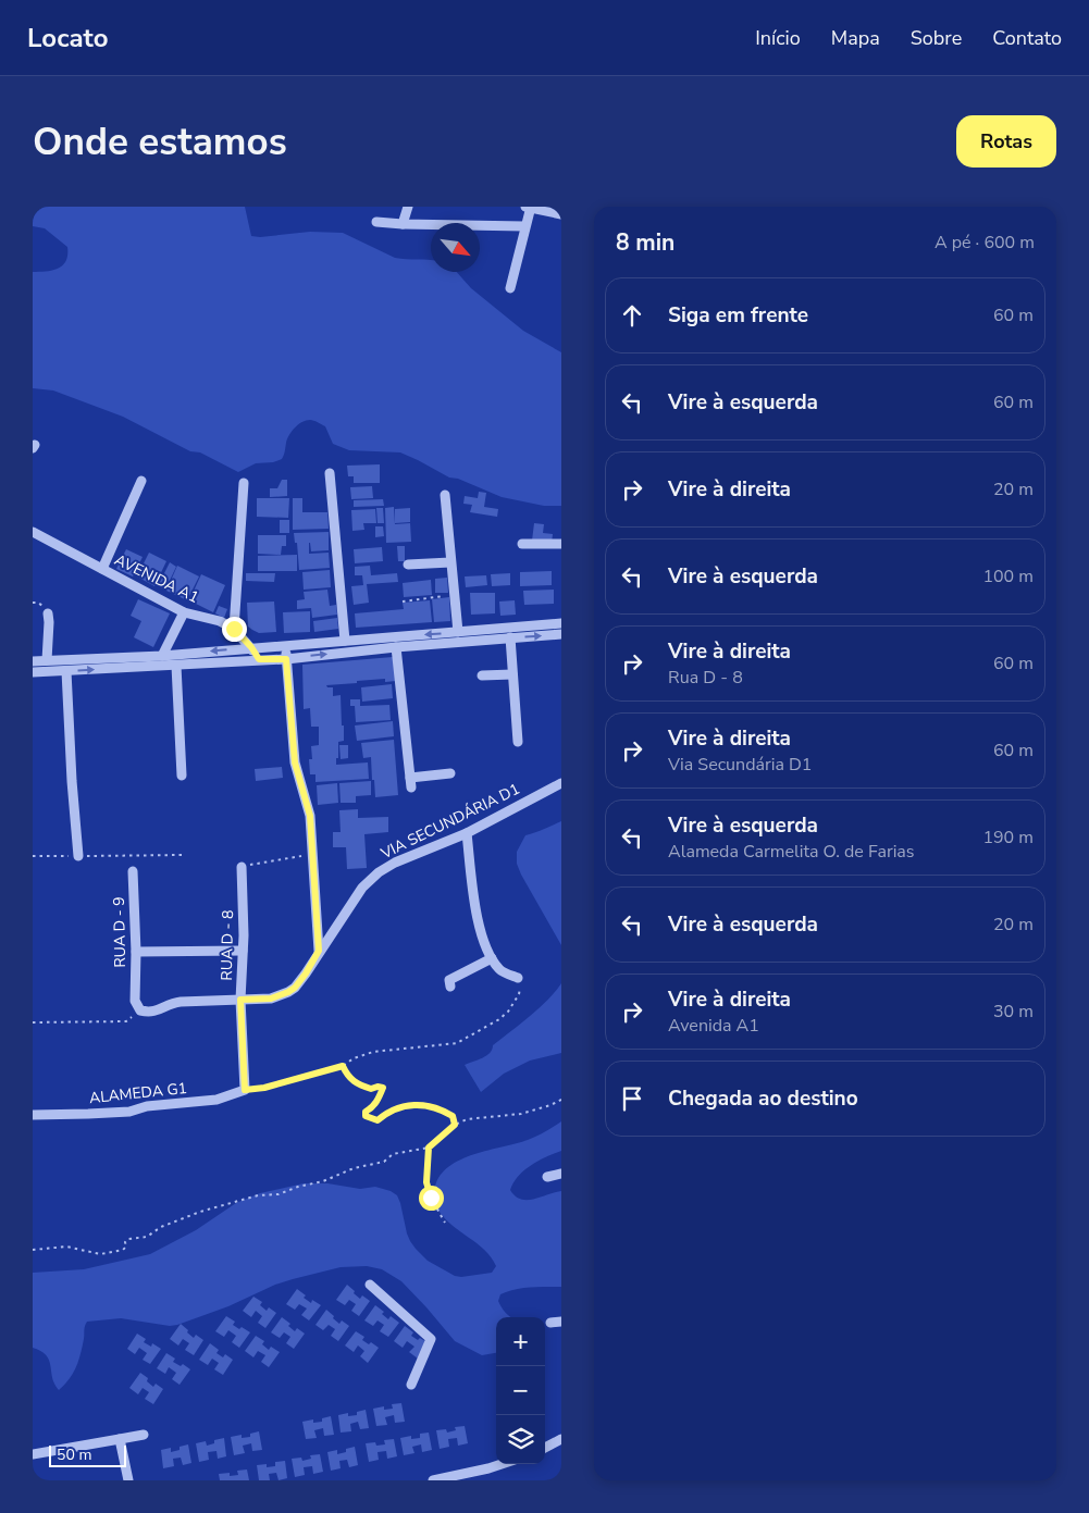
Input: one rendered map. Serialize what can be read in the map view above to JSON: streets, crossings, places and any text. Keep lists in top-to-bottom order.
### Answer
{
  "streets": {
    "street": [
      "AVENIDA A1",
      "VIA SECUNDÁRIA D1",
      "RUA D - 9",
      "RUA D - 8",
      "ALAMEDA G1"
    ]
  },
  "crossings": [
    ["VIA SECUNDÁRIA D1", "RUA D - 9"],
    ["VIA SECUNDÁRIA D1", "RUA D - 8"],
    ["RUA D - 8", "ALAMEDA G1"]
  ],
  "scale_bar": "50 m",
  "north": "bottom right",
  "page": {
    "header": "Locato",
    "nav": [
      "Início",
      "Mapa",
      "Sobre",
      "Contato"
    ],
    "buttons": "Rotas",
    "title": "Onde estamos",
    "heading": ["8 min", "A pé · 600 m"],
    "list": [
      ["Siga em frente", "60 m"],
      ["Vire à esquerda", "60 m"],
      ["Vire à direita", "20 m"],
      ["Vire à esquerda", "100 m"],
      ["Vire à direita", "Rua D - 8", "60 m"],
      ["Vire à direita", "Via Secundária D1", "60 m"],
      ["Vire à esquerda", "Alameda Carmelita O. de Farias", "190 m"],
      ["Vire à esquerda", "20 m"],
      ["Vire à direita", "Avenida A1", "30 m"],
      "Chegada ao destino"
    ],
    "map_buttons": ["+", "−"],
    "scale": "50 m"
  }
}
